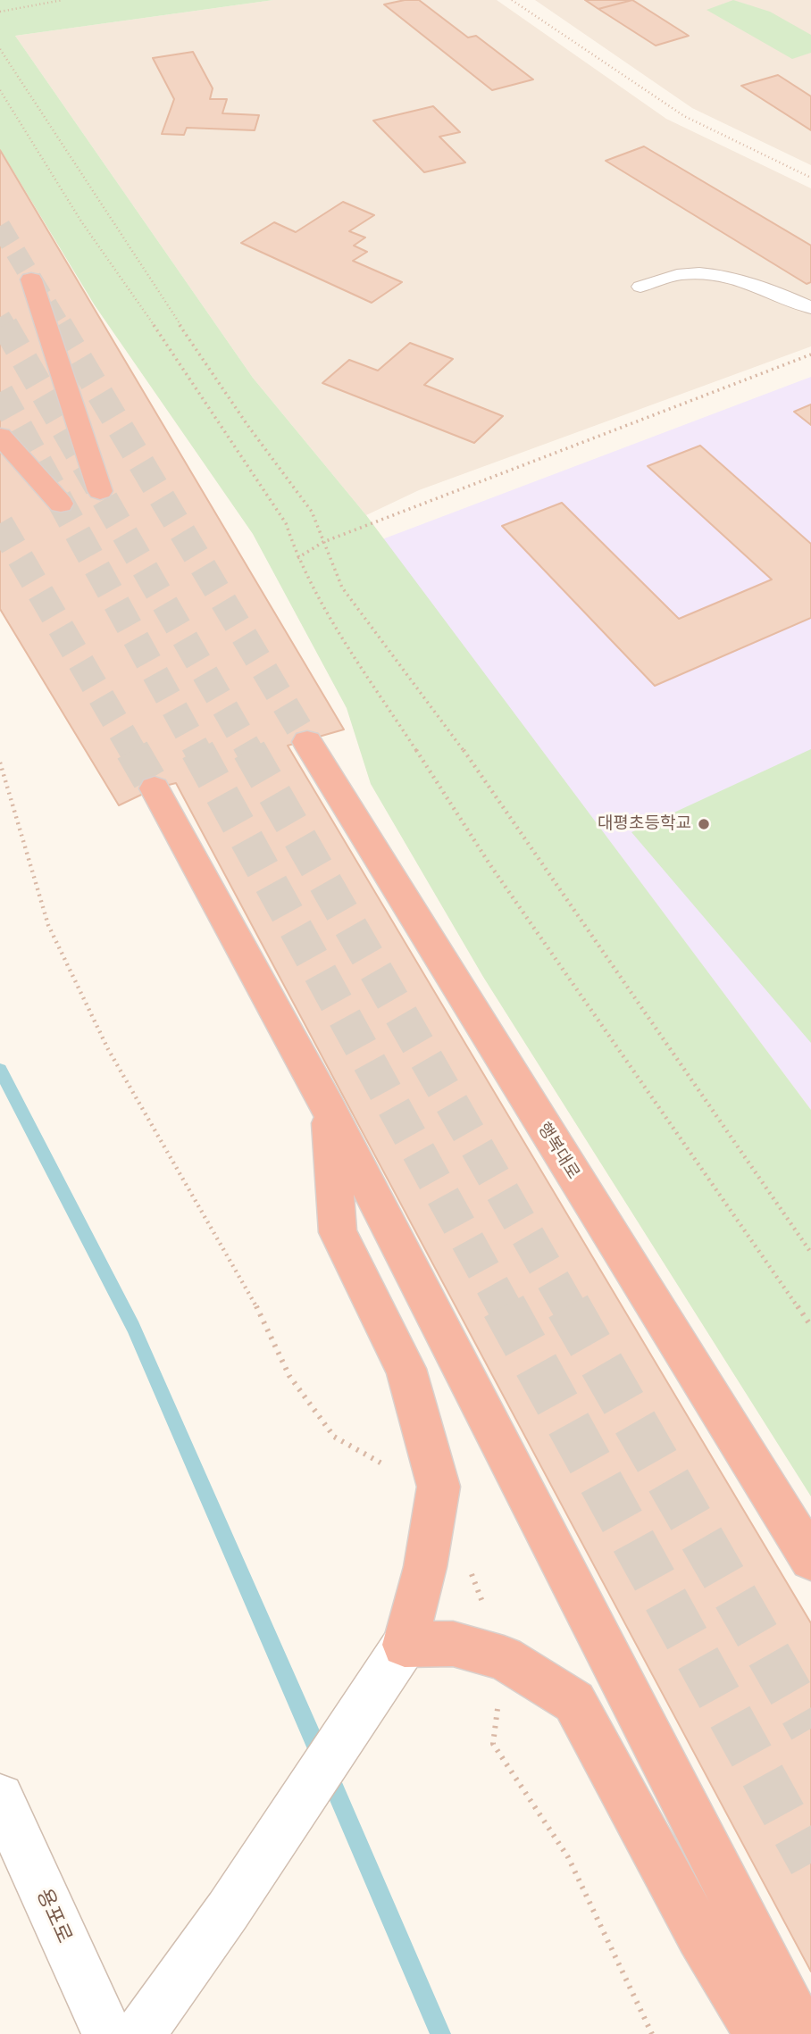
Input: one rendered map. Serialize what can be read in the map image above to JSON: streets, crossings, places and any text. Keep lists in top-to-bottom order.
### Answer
{
  "streets": {
    "highway": ["행복대로"],
    "street": ["용포로"]
  },
  "places": ["대평초등학교"]
}
